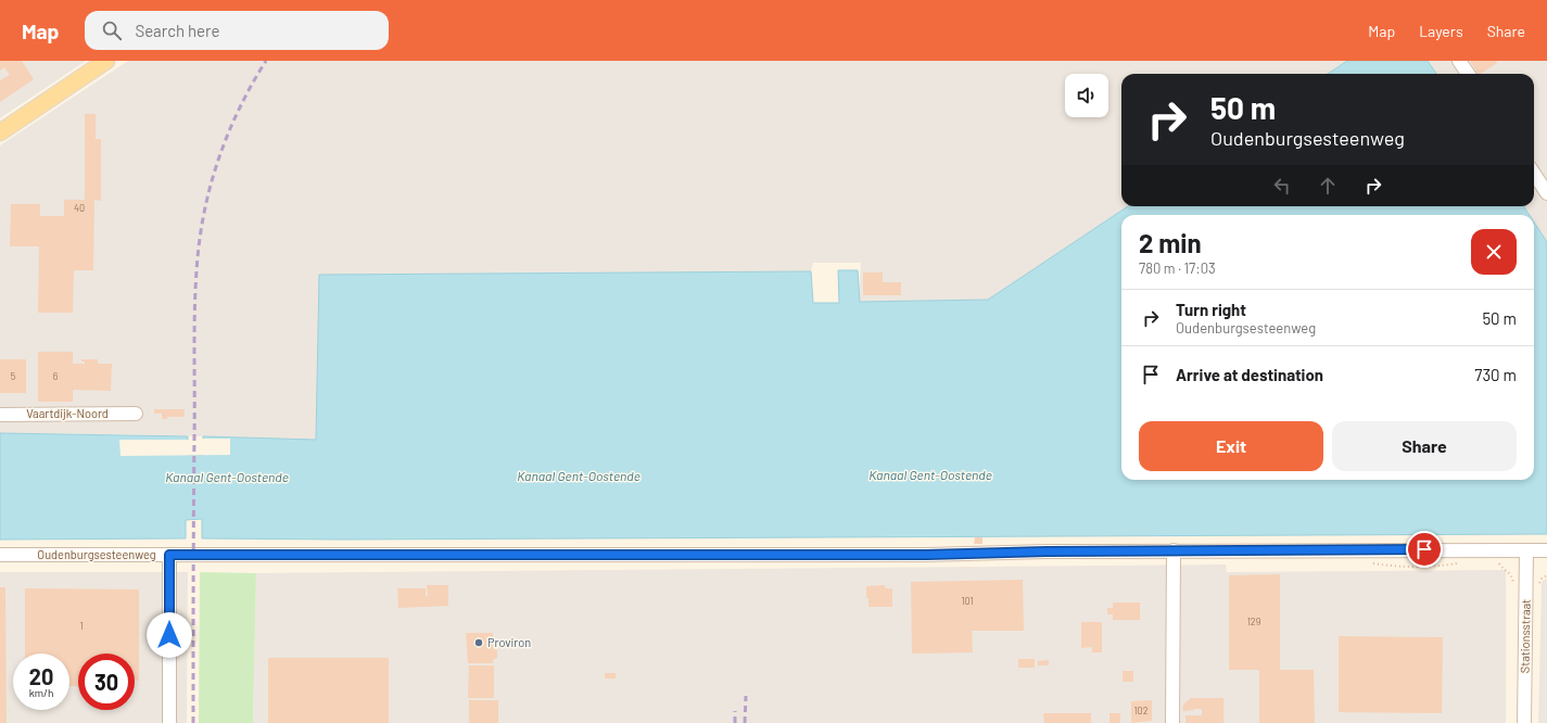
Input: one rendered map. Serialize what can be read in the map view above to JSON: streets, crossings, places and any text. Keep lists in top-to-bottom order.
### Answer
{
  "streets": {
    "street": ["Vaartdijk-Noord", "Oudenburgsesteenweg", "Stationsstraat"]
  },
  "crossings": [
    ["Oudenburgsesteenweg", "Stationsstraat"]
  ],
  "water": ["Kanaal Gent-Oostende"],
  "places": ["Proviron"],
  "house_numbers": [
    "40",
    "5",
    "6",
    "101",
    "129",
    "1",
    "102"
  ],
  "page": {
    "header": "Map",
    "search": "Search here",
    "nav": ["Map", "Layers", "Share"],
    "turn": ["50 m", "Oudenburgsesteenweg"],
    "heading": ["2 min", "780 m · 17:03"],
    "list": [
      {
        "name": "Turn right",
        "note": "Oudenburgsesteenweg",
        "value": "50 m"
      },
      {
        "name": "Arrive at destination",
        "value": "730 m"
      }
    ],
    "buttons": ["Exit", "Share"],
    "speed": "20 km/h",
    "limit": "30"
  }
}
